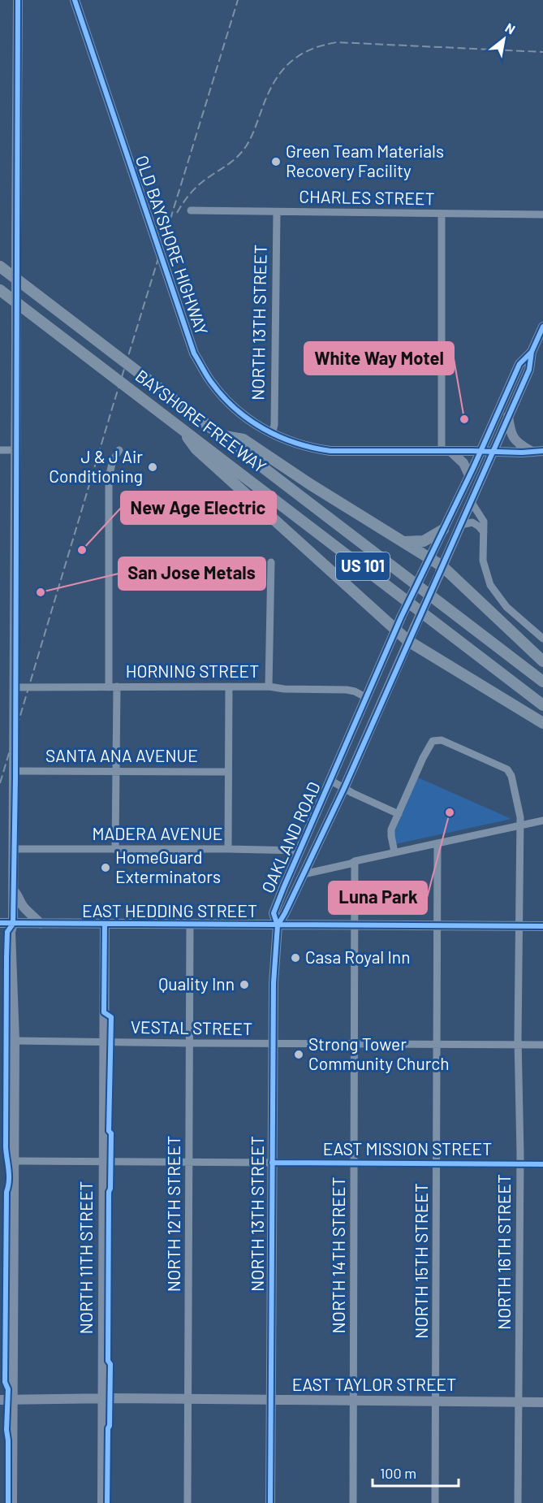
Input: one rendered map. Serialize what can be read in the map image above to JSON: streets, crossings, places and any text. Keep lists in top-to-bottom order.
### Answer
{
  "streets": {
    "highway": ["BAYSHORE FREEWAY", "US 101"],
    "main road": [
      "OLD BAYSHORE HIGHWAY",
      "NORTH 13TH STREET",
      "OAKLAND ROAD",
      "EAST HEDDING STREET",
      "NORTH 11TH STREET",
      "EAST TAYLOR STREET"
    ],
    "street": [
      "CHARLES STREET",
      "HORNING STREET",
      "SANTA ANA AVENUE",
      "MADERA AVENUE",
      "VESTAL STREET",
      "EAST MISSION STREET",
      "NORTH 12TH STREET",
      "NORTH 16TH STREET",
      "NORTH 14TH STREET",
      "NORTH 15TH STREET"
    ]
  },
  "crossings": [
    ["CHARLES STREET", "NORTH 13TH STREET"],
    ["OLD BAYSHORE HIGHWAY", "NORTH 13TH STREET"],
    ["OLD BAYSHORE HIGHWAY", "OAKLAND ROAD"],
    ["NORTH 13TH STREET", "OAKLAND ROAD"],
    ["NORTH 13TH STREET", "EAST HEDDING STREET"],
    ["NORTH 13TH STREET", "VESTAL STREET"],
    ["NORTH 13TH STREET", "EAST MISSION STREET"],
    ["NORTH 13TH STREET", "EAST TAYLOR STREET"],
    ["HORNING STREET", "OAKLAND ROAD"],
    ["MADERA AVENUE", "OAKLAND ROAD"],
    ["OAKLAND ROAD", "EAST HEDDING STREET"],
    ["EAST HEDDING STREET", "NORTH 12TH STREET"],
    ["EAST HEDDING STREET", "NORTH 16TH STREET"],
    ["EAST HEDDING STREET", "NORTH 14TH STREET"],
    ["EAST HEDDING STREET", "NORTH 11TH STREET"],
    ["EAST HEDDING STREET", "NORTH 15TH STREET"],
    ["VESTAL STREET", "NORTH 12TH STREET"],
    ["VESTAL STREET", "NORTH 16TH STREET"],
    ["VESTAL STREET", "NORTH 14TH STREET"],
    ["VESTAL STREET", "NORTH 11TH STREET"],
    ["VESTAL STREET", "NORTH 15TH STREET"],
    ["EAST MISSION STREET", "NORTH 12TH STREET"],
    ["EAST MISSION STREET", "NORTH 16TH STREET"],
    ["EAST MISSION STREET", "NORTH 14TH STREET"],
    ["EAST MISSION STREET", "NORTH 11TH STREET"],
    ["EAST MISSION STREET", "NORTH 15TH STREET"],
    ["NORTH 12TH STREET", "EAST TAYLOR STREET"],
    ["NORTH 16TH STREET", "EAST TAYLOR STREET"],
    ["NORTH 14TH STREET", "EAST TAYLOR STREET"],
    ["NORTH 11TH STREET", "EAST TAYLOR STREET"],
    ["NORTH 15TH STREET", "EAST TAYLOR STREET"]
  ],
  "places": [
    "Green Team Materials Recovery Facility",
    "White Way Motel",
    "J & J Air Conditioning",
    "New Age Electric",
    "San Jose Metals",
    "Luna Park",
    "HomeGuard Exterminators",
    "Casa Royal Inn",
    "Quality Inn",
    "Strong Tower Community Church"
  ],
  "scale_bar": "100 m",
  "north": "top right"
}
